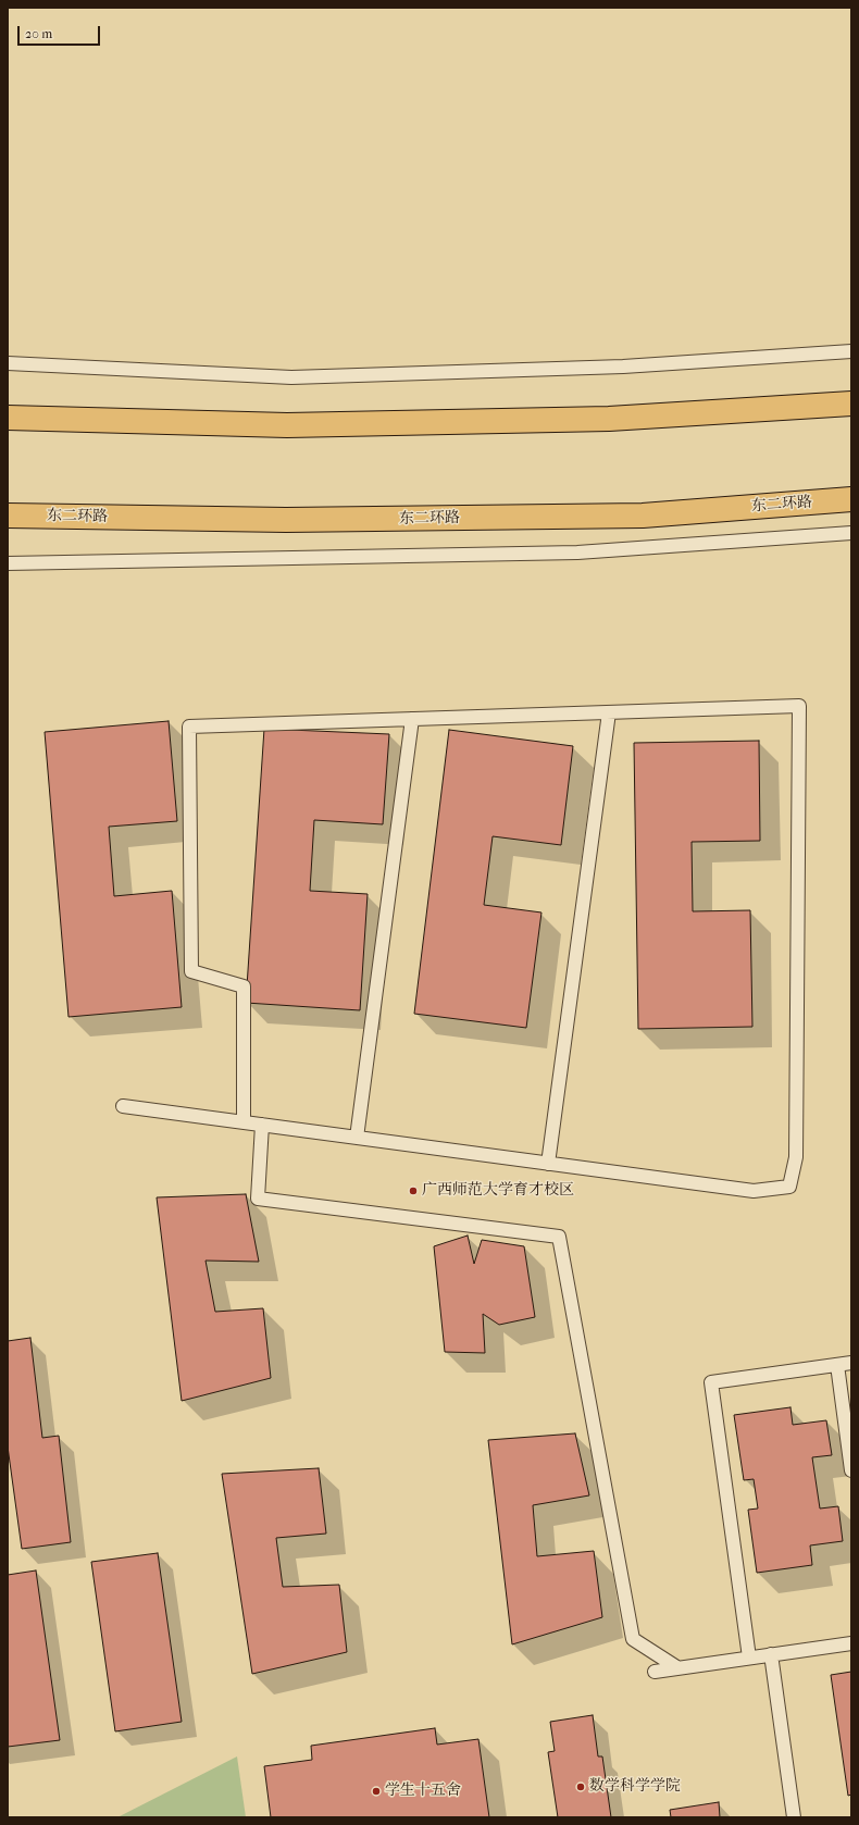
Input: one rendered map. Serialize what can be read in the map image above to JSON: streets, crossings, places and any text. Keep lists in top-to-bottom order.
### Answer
{
  "streets": {
    "main road": ["东二环路"]
  },
  "places": ["广西师范大学育才校区", "数学科学学院", "学生十五舍"],
  "scale_bar": "20 m"
}
